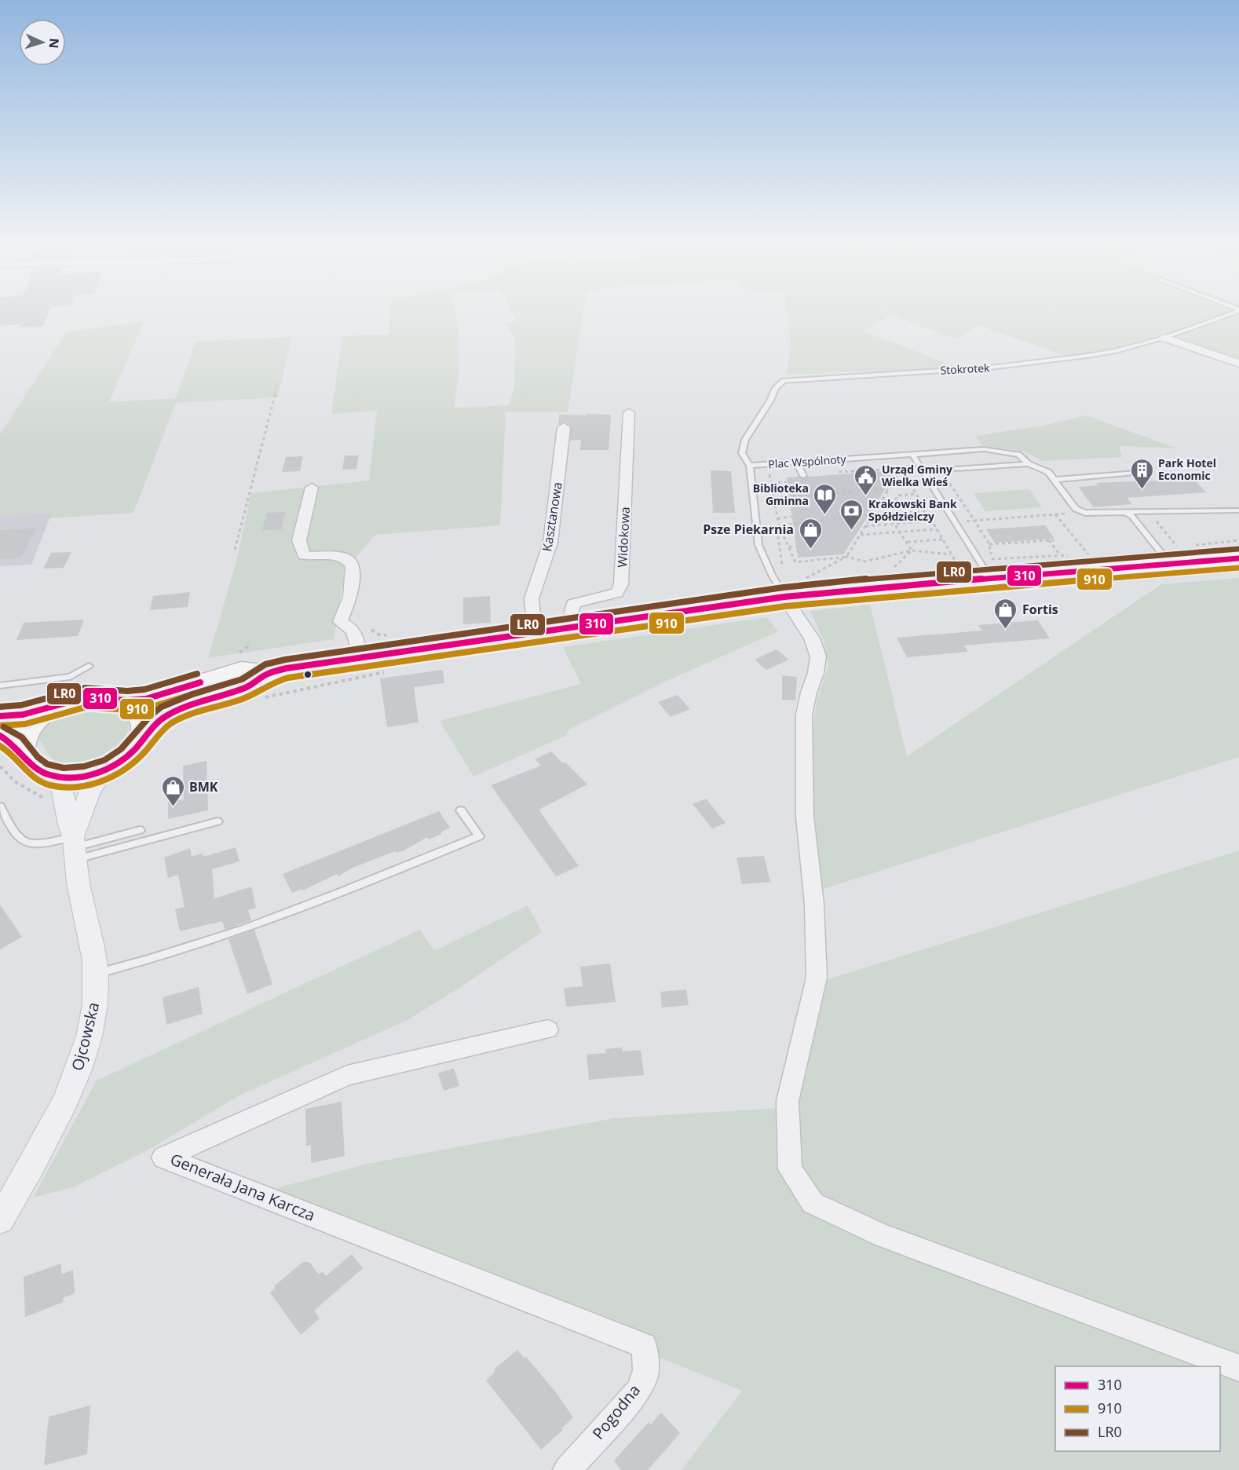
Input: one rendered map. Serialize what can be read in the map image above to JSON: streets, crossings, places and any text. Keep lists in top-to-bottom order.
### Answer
{
  "streets": {
    "street": [
      "Kasztanowa",
      "Widokowa",
      "Ojcowska",
      "Generała Jana Karcza",
      "Pogodna"
    ],
    "lane": ["Stokrotek", "Plac Wspólnoty"]
  },
  "crossings": [
    ["Stokrotek", "Plac Wspólnoty"],
    ["Generała Jana Karcza", "Pogodna"]
  ],
  "places": {
    "building": ["Park Hotel Economic"],
    "public building": ["Urząd Gminy Wielka Wieś"],
    "library": ["Biblioteka Gminna"],
    "bank": ["Krakowski Bank Spółdzielczy"],
    "shop": ["Psze Piekarnia", "Fortis", "BMK"]
  },
  "lines": ["transit line LR0", "transit line 310", "transit line 910"],
  "legend": ["310", "910", "LR0"],
  "north": "right"
}
